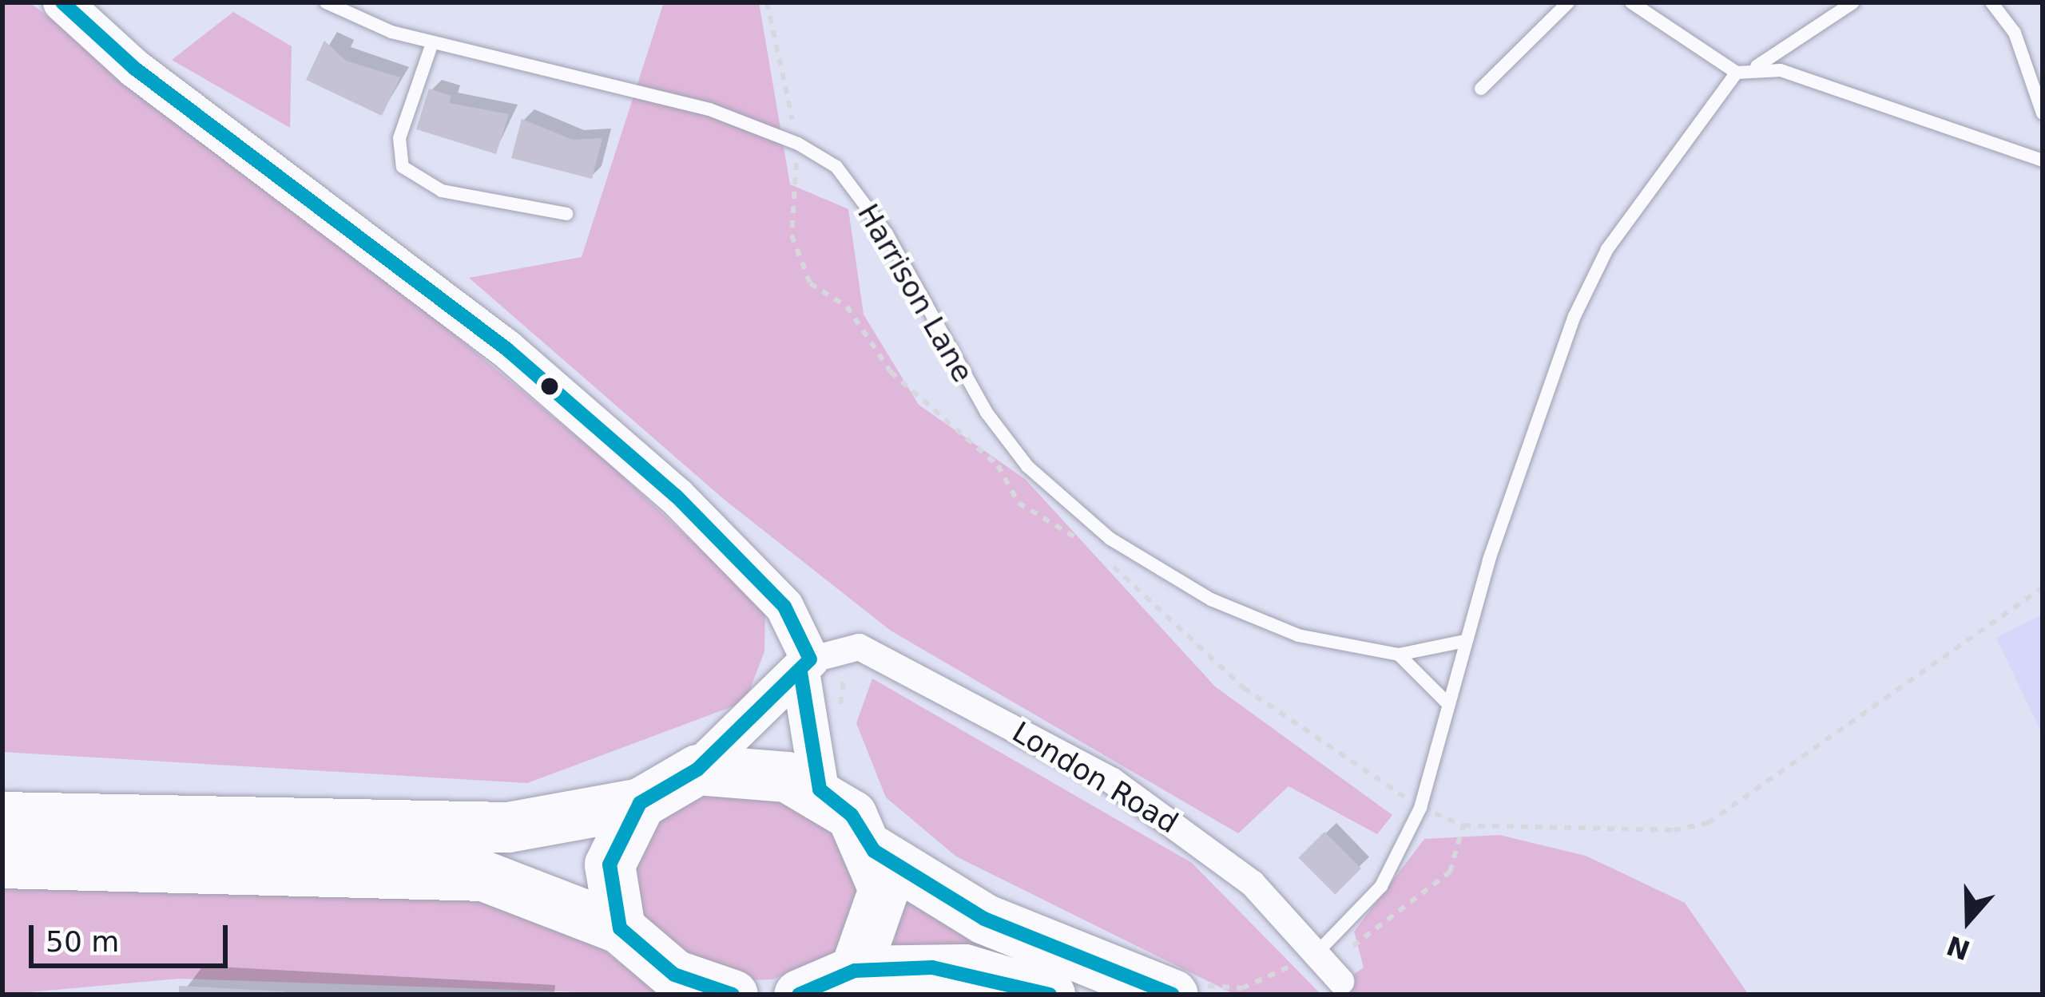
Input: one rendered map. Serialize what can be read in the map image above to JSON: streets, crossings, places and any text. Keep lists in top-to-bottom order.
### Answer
{
  "streets": {
    "street": ["London Road"],
    "lane": ["Harrison Lane"]
  },
  "scale_bar": "50 m",
  "north": "bottom"
}
